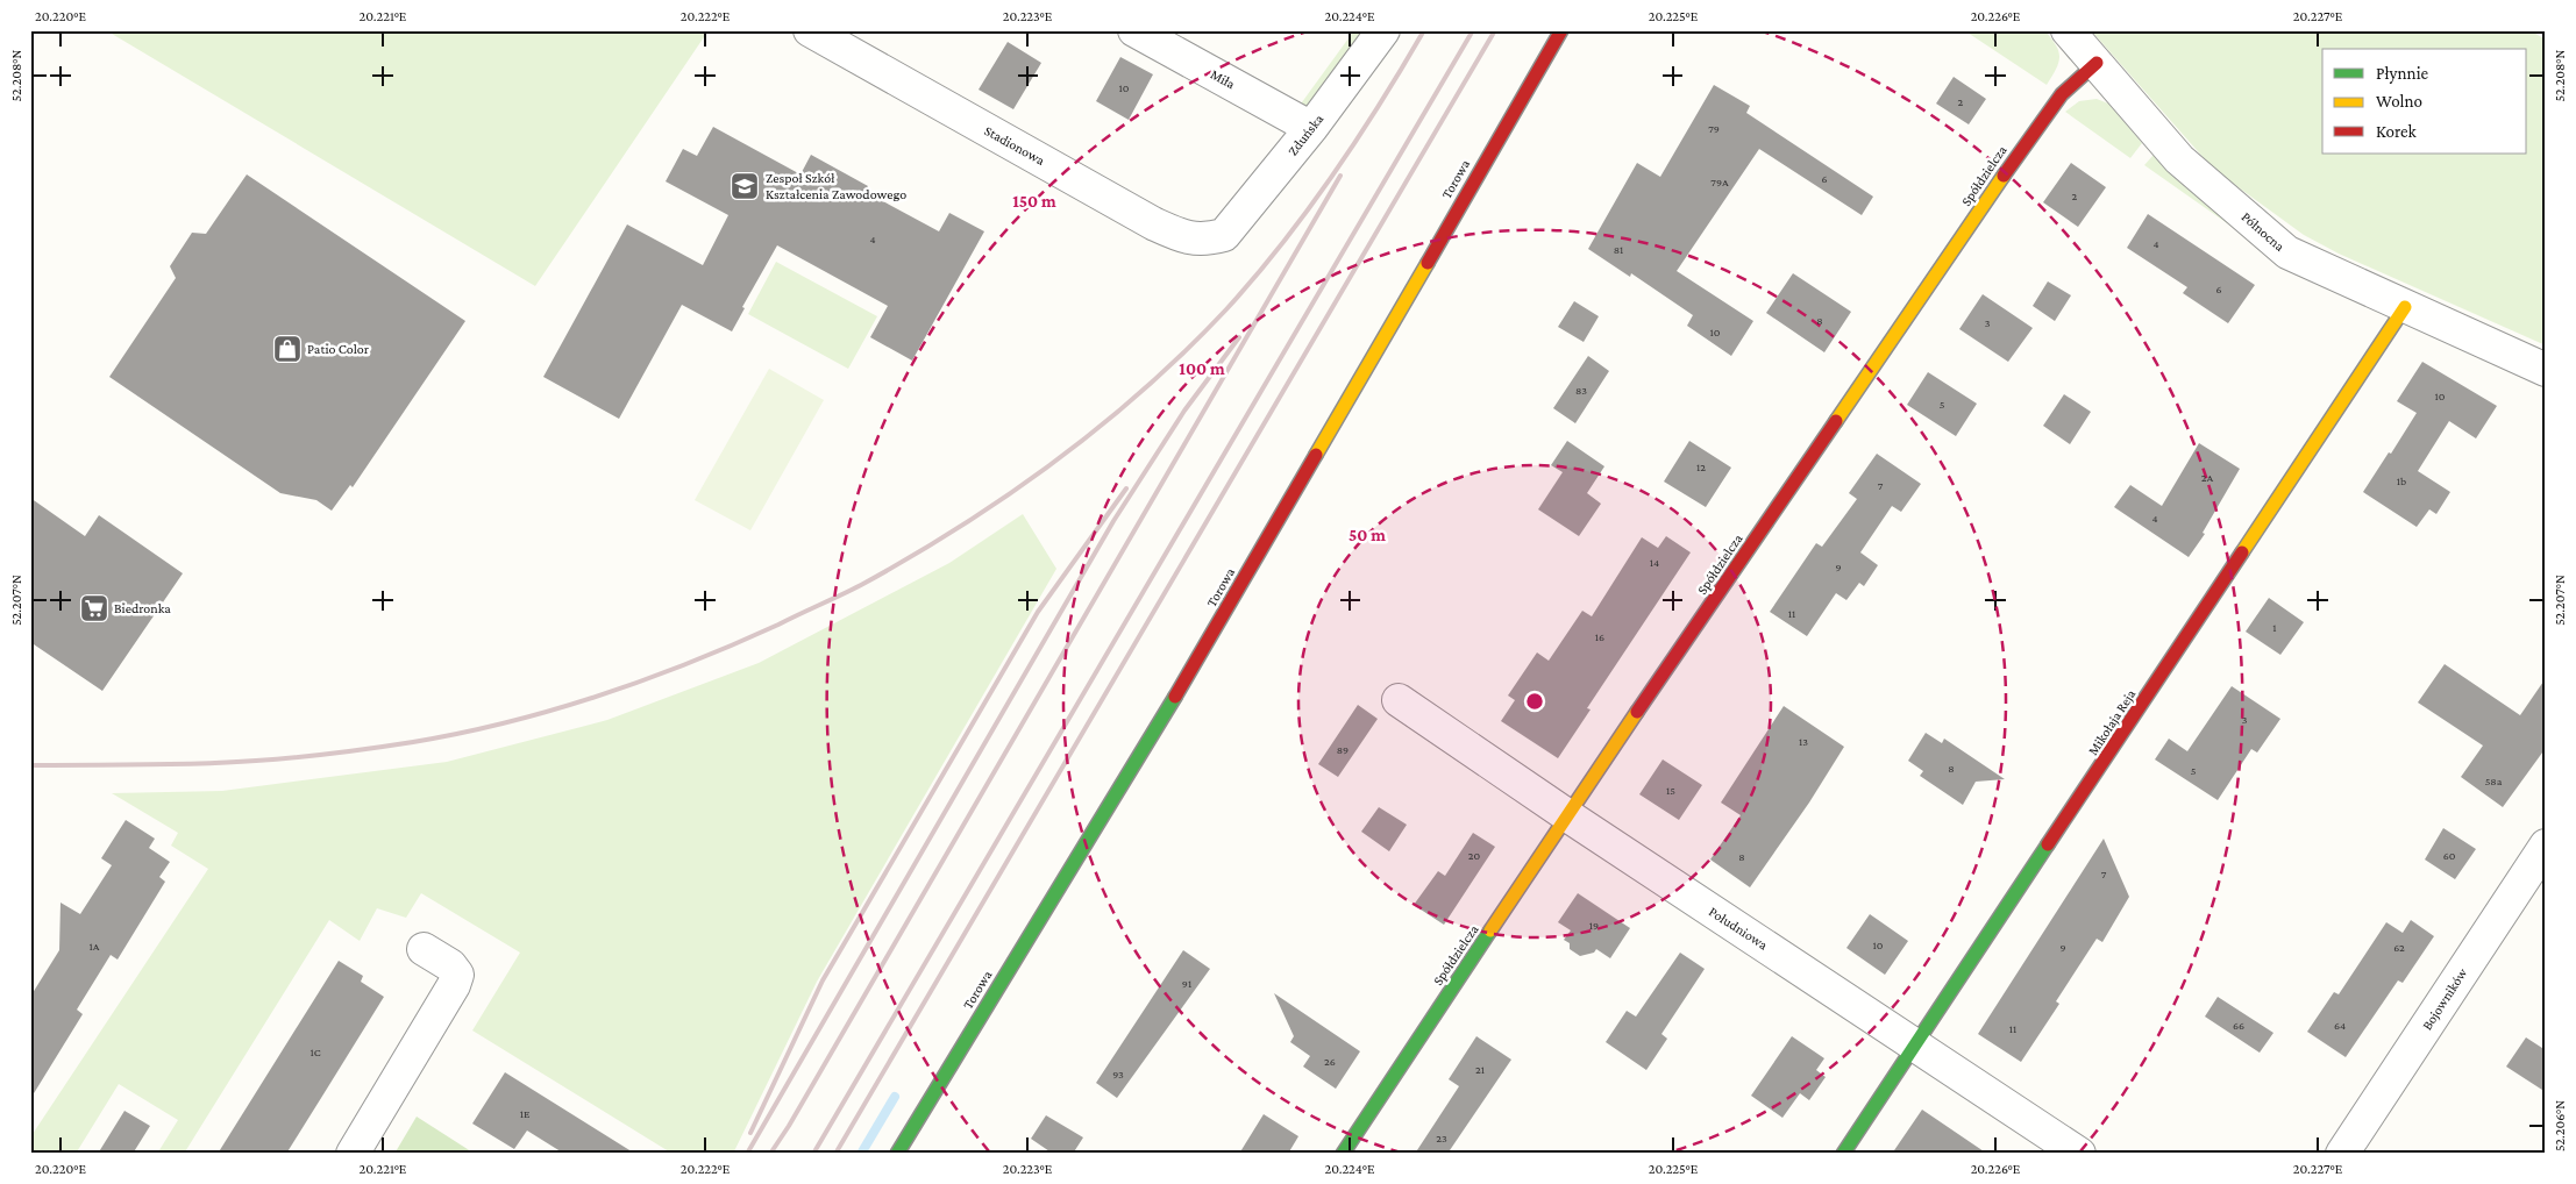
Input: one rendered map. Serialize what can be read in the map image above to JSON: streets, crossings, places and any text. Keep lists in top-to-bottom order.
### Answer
{
  "streets": {
    "street": [
      "Miła",
      "Zduńska",
      "Stadionowa",
      "Spółdzielcza",
      "Torowa",
      "Północna",
      "Mikołaja Reja",
      "Południowa",
      "Bojowników"
    ]
  },
  "crossings": [
    ["Miła", "Zduńska"],
    ["Zduńska", "Stadionowa"],
    ["Spółdzielcza", "Północna"],
    ["Spółdzielcza", "Południowa"],
    ["Północna", "Mikołaja Reja"],
    ["Mikołaja Reja", "Południowa"]
  ],
  "places": {
    "school or university": ["Zespoł Szkół Kształcenia Zawodowego"],
    "shop": ["Patio Color"],
    "supermarket": ["Biedronka"]
  },
  "house_numbers": [
    "10",
    "2",
    "79",
    "6",
    "79A",
    "2",
    "4",
    "4",
    "81",
    "6",
    "8",
    "3",
    "10",
    "83",
    "10",
    "5",
    "12",
    "2A",
    "1b",
    "7",
    "4",
    "14",
    "9",
    "11",
    "1",
    "16",
    "3",
    "13",
    "89",
    "8",
    "5",
    "58a",
    "15",
    "20",
    "60",
    "8",
    "7",
    "19",
    "10",
    "1A",
    "9",
    "62",
    "91",
    "66",
    "64",
    "11",
    "1C",
    "26",
    "21",
    "93",
    "1E",
    "23"
  ],
  "legend": ["Płynnie", "Wolno", "Korek"],
  "coordinates": [
    "20.220°E",
    "20.221°E",
    "20.222°E",
    "20.223°E",
    "20.224°E",
    "20.225°E",
    "20.226°E",
    "20.227°E",
    "52.208°N",
    "52.207°N",
    "52.206°N"
  ],
  "rings": ["150 m", "100 m", "50 m"]
}
